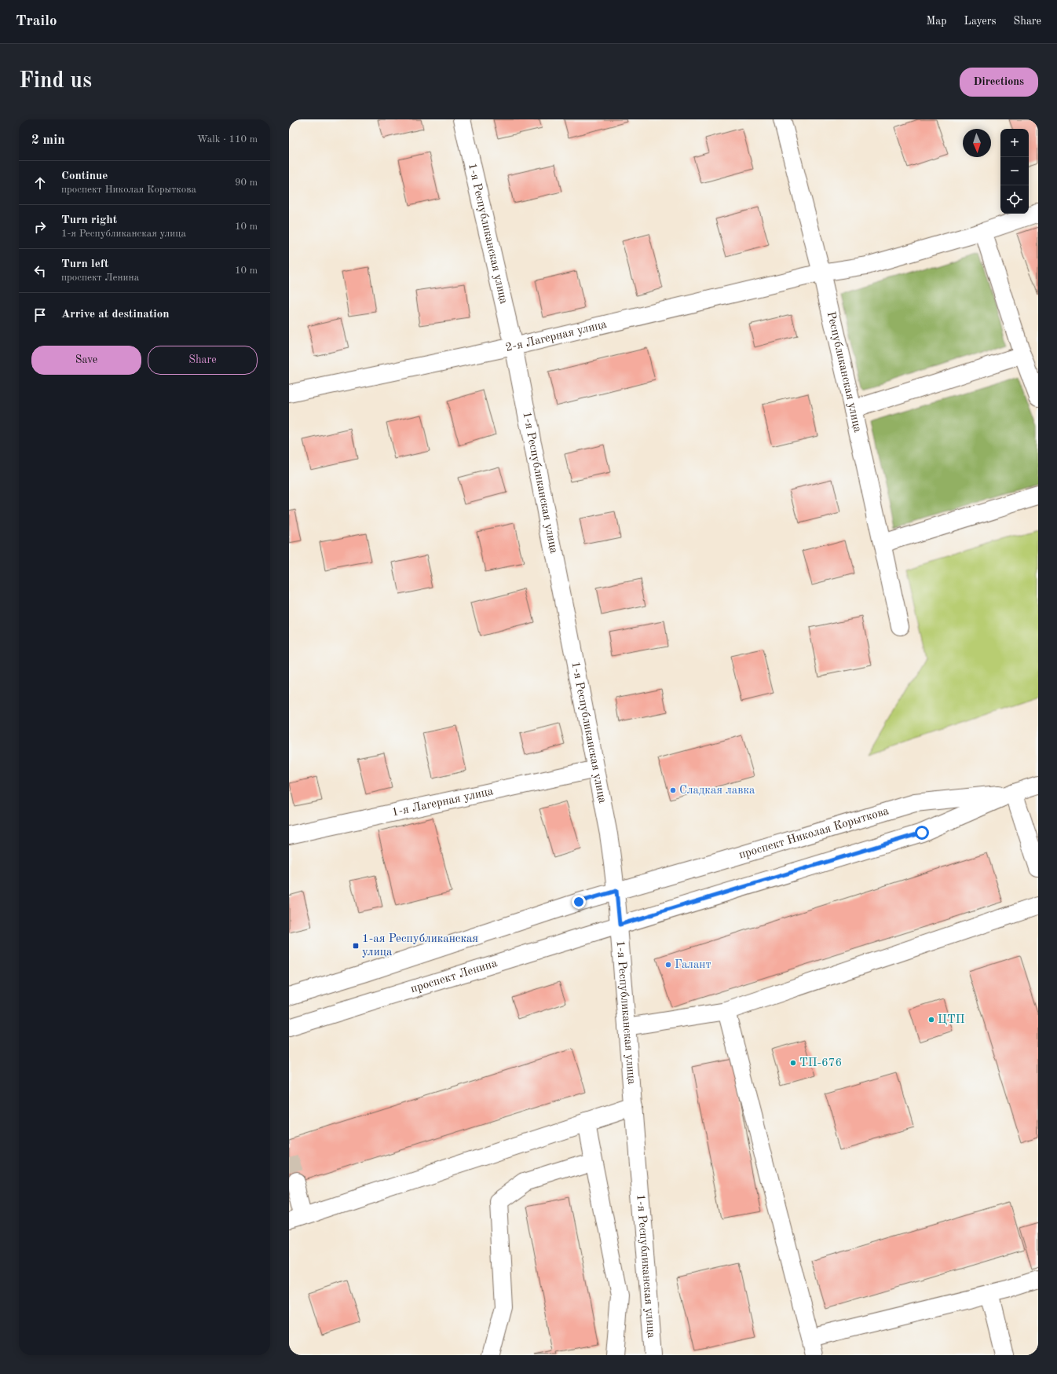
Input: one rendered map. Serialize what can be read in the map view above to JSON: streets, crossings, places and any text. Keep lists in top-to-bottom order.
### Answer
{
  "streets": {
    "street": [
      "1-я Республиканская улица",
      "2-я Лагерная улица",
      "Республиканская улица",
      "1-я Лагерная улица",
      "проспект Николая Корыткова",
      "проспект Ленина"
    ]
  },
  "crossings": [
    ["1-я Республиканская улица", "2-я Лагерная улица"],
    ["1-я Республиканская улица", "1-я Лагерная улица"],
    ["1-я Республиканская улица", "проспект Николая Корыткова"],
    ["1-я Республиканская улица", "проспект Ленина"],
    ["2-я Лагерная улица", "Республиканская улица"],
    ["проспект Николая Корыткова", "проспект Ленина"]
  ],
  "places": {
    "other": [
      "Сладкая лавка",
      "Галант",
      "ЦТП",
      "ТП-676"
    ],
    "transit": ["1-ая Республиканская улица"]
  },
  "north": "bottom",
  "page": {
    "header": "Trailo",
    "nav": ["Map", "Layers", "Share"],
    "buttons": [
      "Directions",
      ["Save", "Share"]
    ],
    "title": "Find us",
    "heading": ["2 min", "Walk · 110 m"],
    "map_buttons": ["+", "−"],
    "list": [
      ["Continue", "проспект Николая Корыткова", "90 m"],
      ["Turn right", "1-я Республиканская улица", "10 m"],
      ["Turn left", "проспект Ленина", "10 m"],
      "Arrive at destination"
    ]
  }
}
